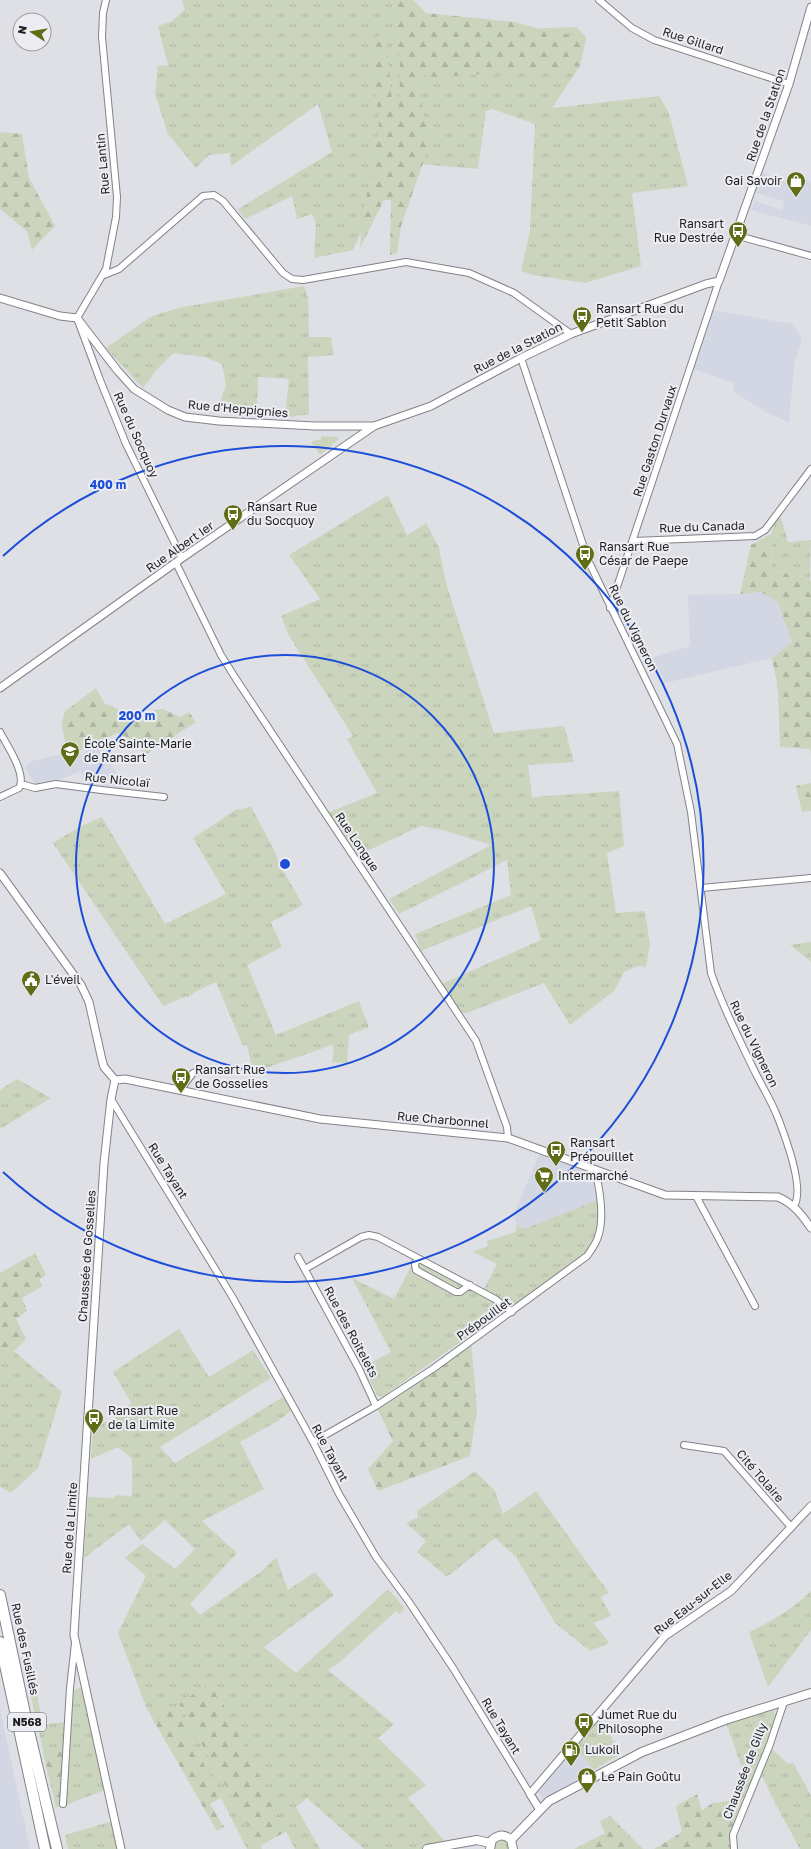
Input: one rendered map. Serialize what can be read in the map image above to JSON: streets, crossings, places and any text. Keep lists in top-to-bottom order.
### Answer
{
  "streets": {
    "highway": ["Rue des Fusillés", "N568"],
    "main road": ["Chaussée de Gilly"],
    "street": [
      "Rue Gillard",
      "Rue de la Station",
      "Rue Lantin",
      "Rue d'Heppignies",
      "Rue du Socquoy",
      "Rue Gaston Durvaux",
      "Rue du Canada",
      "Rue Albert Ier",
      "Rue du Vigneron",
      "Rue Nicolaï",
      "Rue Longue",
      "Rue Charbonnel",
      "Rue Tayant",
      "Chaussée de Gosselies",
      "Prépouillet",
      "Rue des Roitelets",
      "Cité Tolaire",
      "Rue de la Limite",
      "Rue Eau-sur-Elle"
    ]
  },
  "crossings": [
    ["Rue Gillard", "Rue de la Station"],
    ["Rue de la Station", "Rue d'Heppignies"],
    ["Rue de la Station", "Rue Gaston Durvaux"],
    ["Rue de la Station", "Rue Albert Ier"],
    ["Rue de la Station", "Rue du Vigneron"],
    ["Rue Lantin", "Rue d'Heppignies"],
    ["Rue Lantin", "Rue du Socquoy"],
    ["Rue d'Heppignies", "Rue du Socquoy"],
    ["Rue d'Heppignies", "Rue Albert Ier"],
    ["Rue du Socquoy", "Rue Albert Ier"],
    ["Rue Gaston Durvaux", "Rue du Canada"],
    ["Rue Gaston Durvaux", "Rue du Vigneron"],
    ["Rue Albert Ier", "Rue Longue"],
    ["Rue du Vigneron", "Rue Charbonnel"],
    ["Rue Longue", "Rue Charbonnel"],
    ["Rue Charbonnel", "Chaussée de Gosselies"],
    ["Rue Charbonnel", "Prépouillet"],
    ["Rue Tayant", "Chaussée de Gosselies"],
    ["Rue Tayant", "Prépouillet"],
    ["Rue Tayant", "Rue Eau-sur-Elle"],
    ["Rue Tayant", "Chaussée de Gilly"],
    ["Chaussée de Gosselies", "Rue de la Limite"],
    ["Prépouillet", "Rue des Roitelets"],
    ["Cité Tolaire", "Rue Eau-sur-Elle"]
  ],
  "places": {
    "shop": ["Gai Savoir", "Le Pain Goûtu"],
    "bus stop": [
      "Ransart Rue Destrée",
      "Ransart Rue du Petit Sablon",
      "Ransart Rue du Socquoy",
      "Ransart Rue César de Paepe",
      "Ransart Rue de Gosselies",
      "Ransart Prépouillet",
      "Ransart Rue de la Limite",
      "Jumet Rue du Philosophe"
    ],
    "school or university": ["École Sainte-Marie de Ransart"],
    "public building": ["L'éveil"],
    "supermarket": ["Intermarché"],
    "fuel station": ["Lukoil"]
  },
  "north": "left",
  "rings": ["400 m", "200 m"]
}
